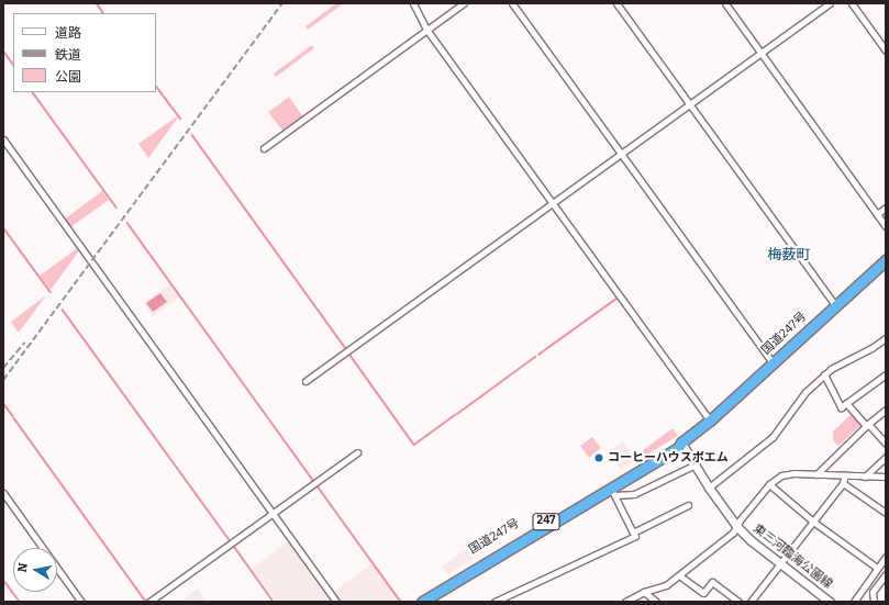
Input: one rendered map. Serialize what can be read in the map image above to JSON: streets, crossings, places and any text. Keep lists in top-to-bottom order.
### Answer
{
  "streets": {
    "highway": ["国道247号", "247"],
    "main road": ["東三河臨海公園線"]
  },
  "crossings": [
    ["国道247号", "東三河臨海公園線"]
  ],
  "districts": ["梅薮町"],
  "places": ["コーヒーハウスポエム"],
  "legend": ["道路", "鉄道", "公園"],
  "north": "left"
}
